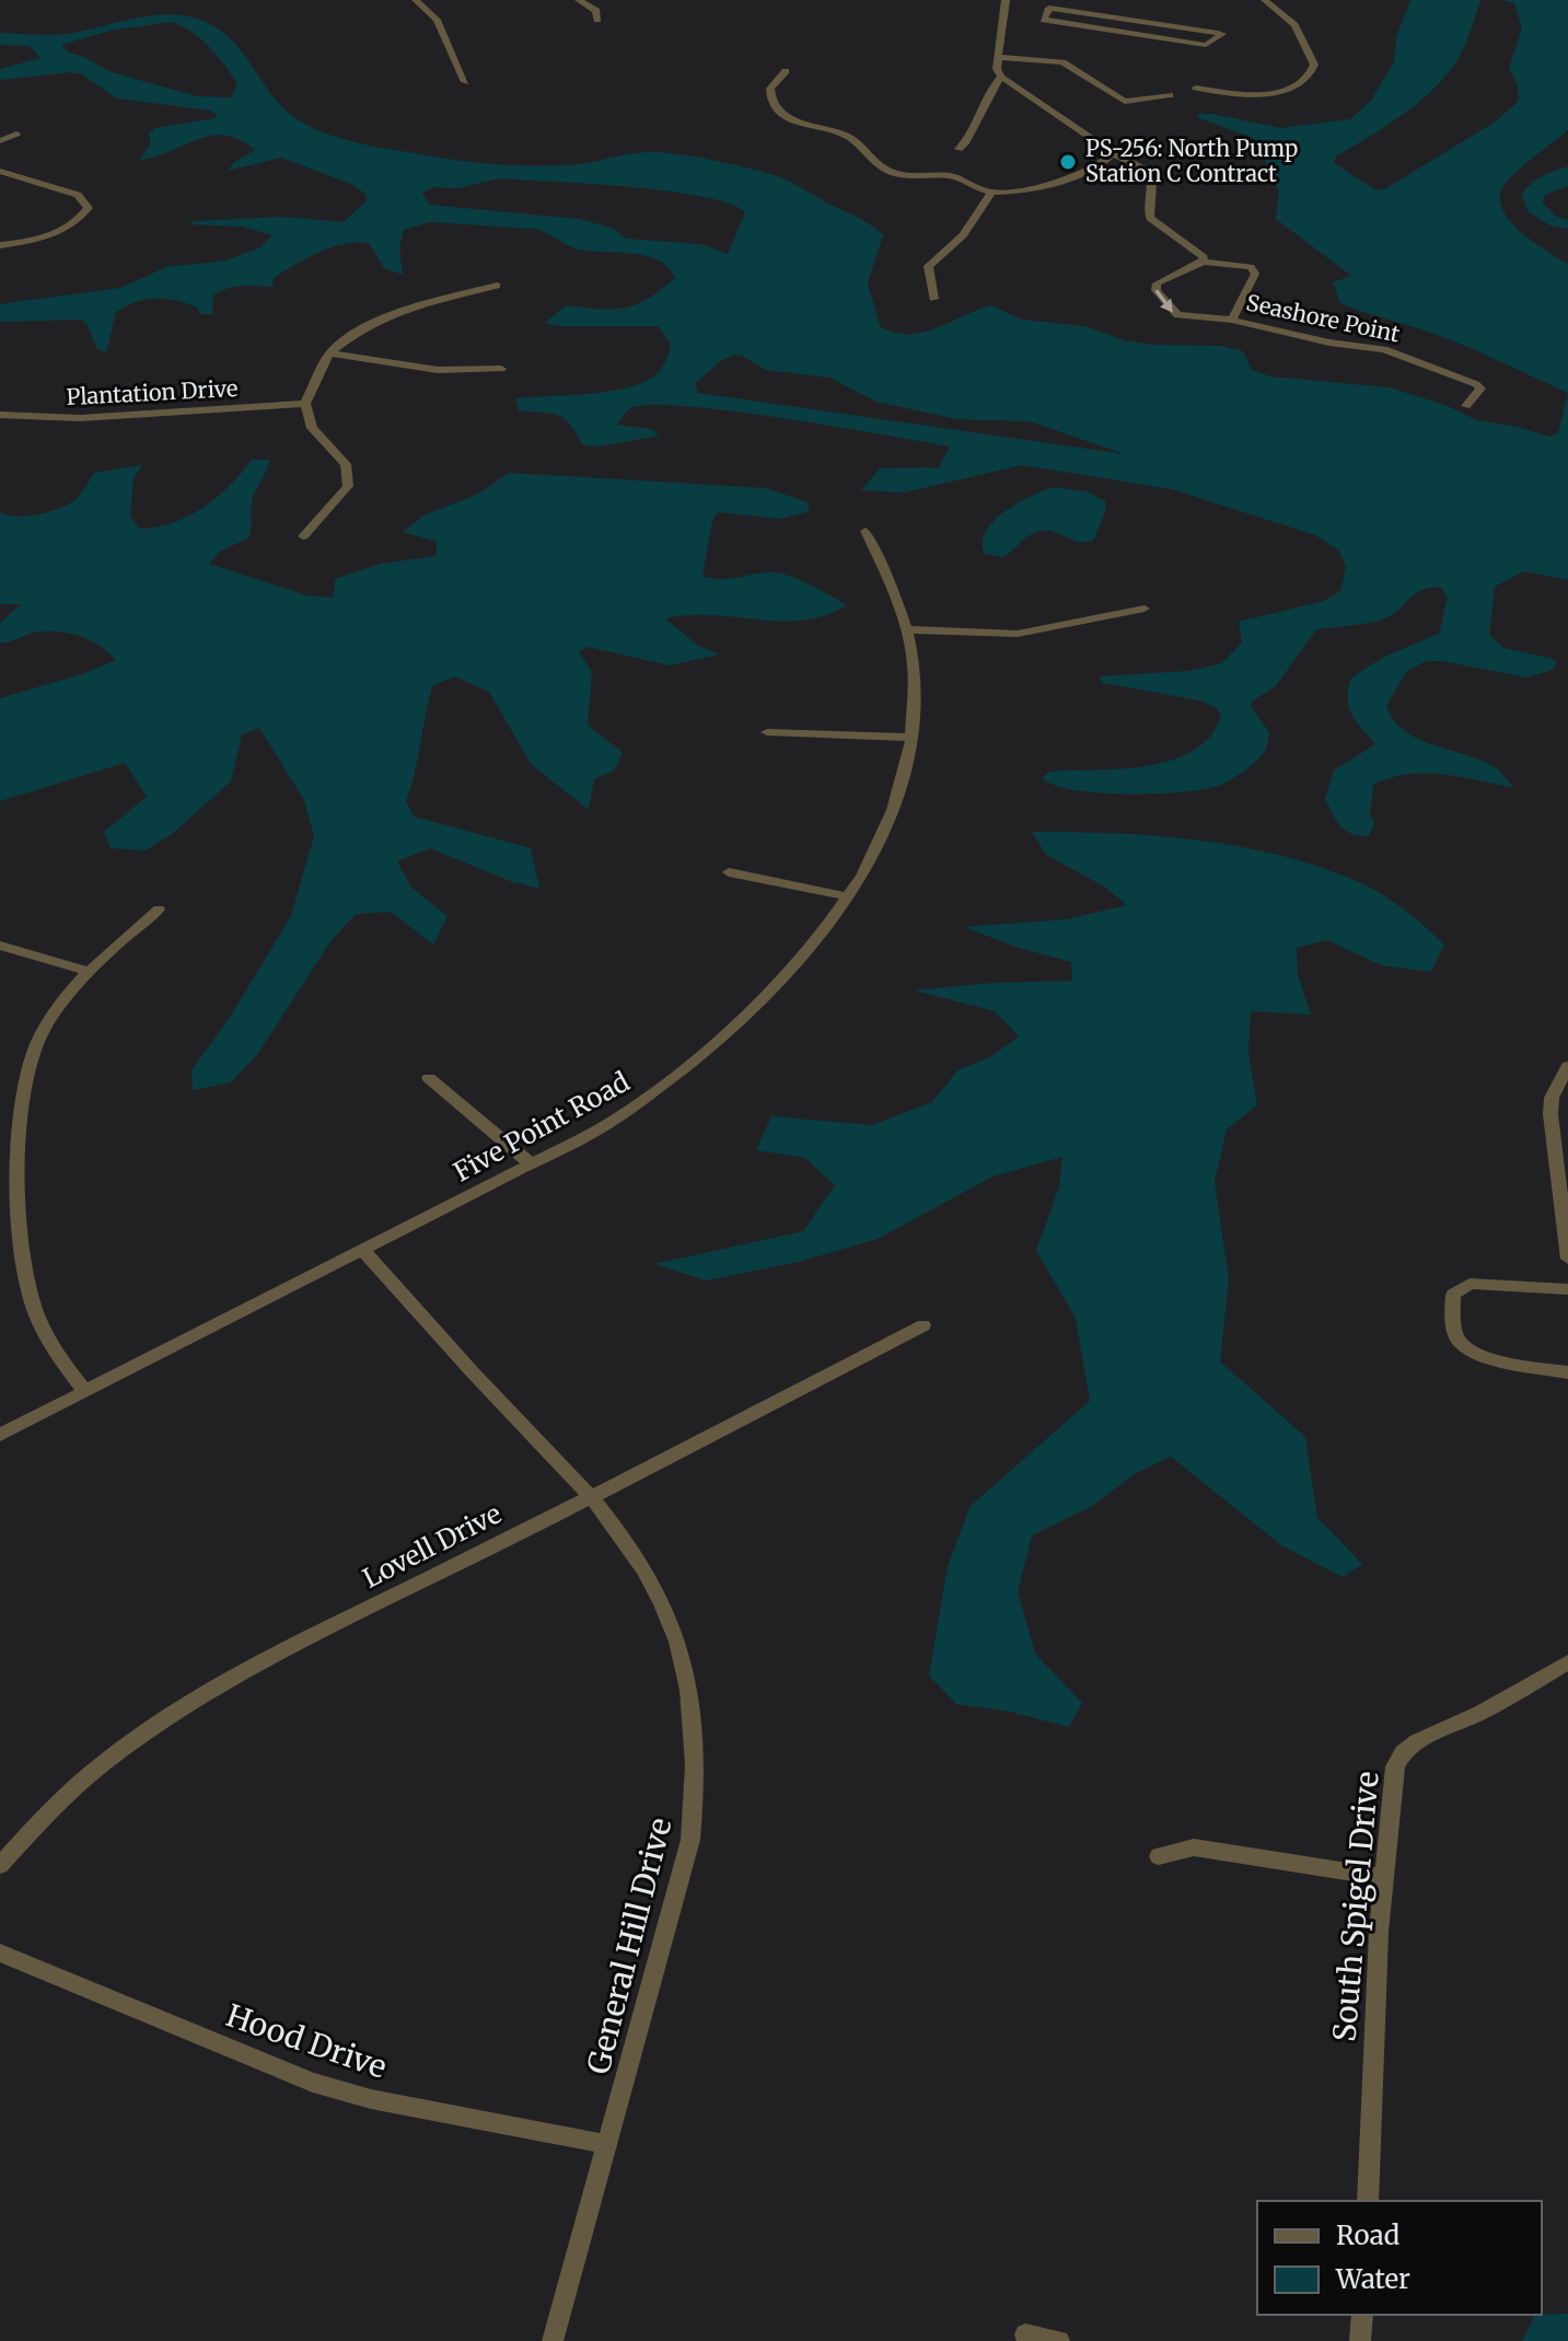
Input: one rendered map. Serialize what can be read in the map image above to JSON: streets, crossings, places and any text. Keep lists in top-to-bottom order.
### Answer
{
  "streets": {
    "street": [
      "Seashore Point",
      "Plantation Drive",
      "Five Point Road",
      "Lovell Drive",
      "South Spigel Drive",
      "General Hill Drive",
      "Hood Drive"
    ]
  },
  "crossings": [
    ["Five Point Road", "General Hill Drive"],
    ["Lovell Drive", "General Hill Drive"],
    ["General Hill Drive", "Hood Drive"]
  ],
  "places": ["PS-256: North Pump Station C Contract"],
  "legend": ["Road", "Water"]
}
